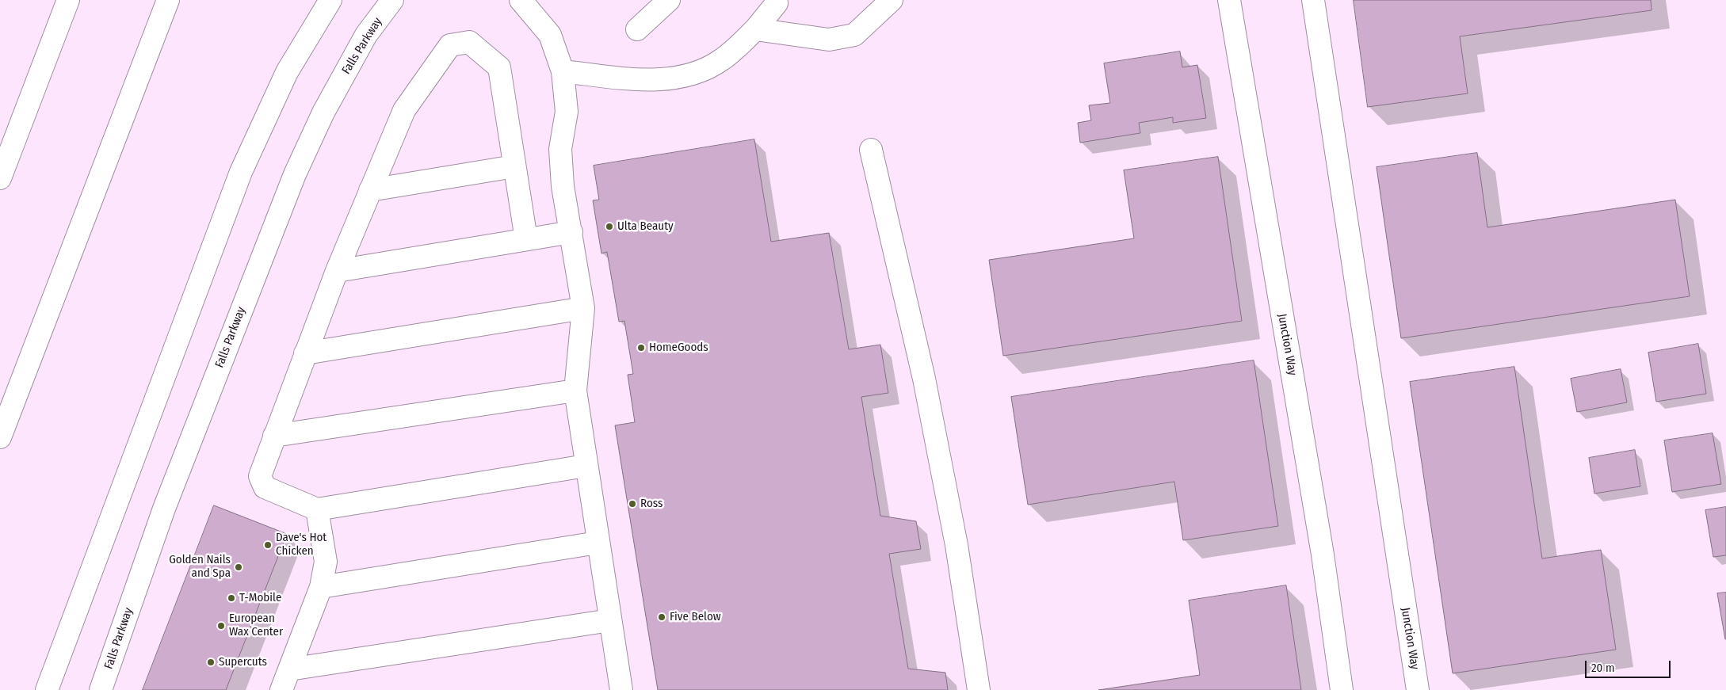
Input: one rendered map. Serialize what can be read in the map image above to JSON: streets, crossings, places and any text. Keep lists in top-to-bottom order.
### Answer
{
  "streets": {
    "main road": ["Falls Parkway", "Junction Way"]
  },
  "places": [
    "Ulta Beauty",
    "HomeGoods",
    "Ross",
    "Dave's Hot Chicken",
    "Golden Nails and Spa",
    "T-Mobile",
    "Five Below",
    "European Wax Center",
    "Supercuts"
  ],
  "scale_bar": "20 m"
}
